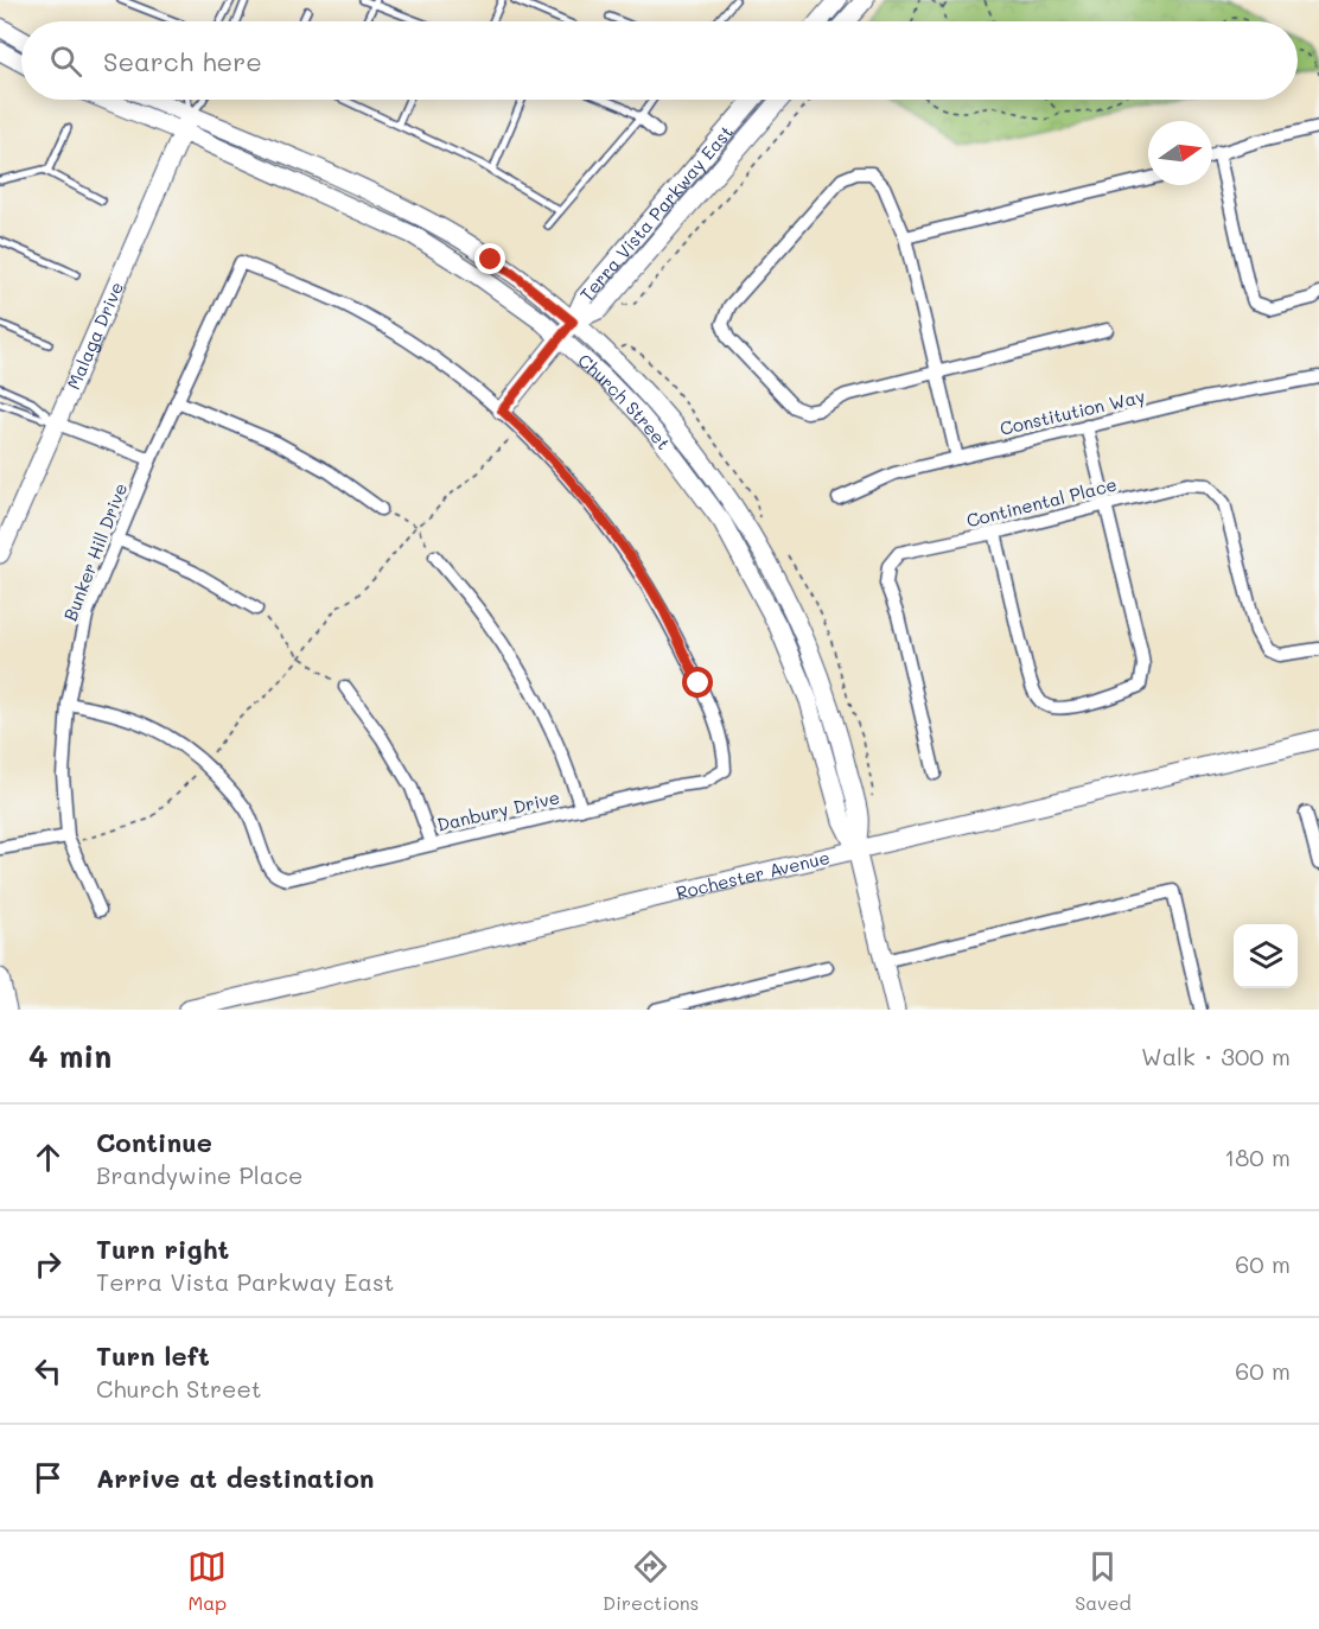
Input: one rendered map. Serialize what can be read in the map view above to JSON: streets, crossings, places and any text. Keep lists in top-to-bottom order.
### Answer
{
  "streets": {
    "main road": [
      "Terra Vista Parkway East",
      "Malaga Drive",
      "Church Street",
      "Rochester Avenue"
    ],
    "street": [
      "Constitution Way",
      "Continental Place",
      "Bunker Hill Drive",
      "Danbury Drive"
    ]
  },
  "crossings": [
    ["Terra Vista Parkway East", "Church Street"],
    ["Terra Vista Parkway East", "Bunker Hill Drive"],
    ["Terra Vista Parkway East", "Danbury Drive"],
    ["Malaga Drive", "Church Street"],
    ["Church Street", "Rochester Avenue"],
    ["Bunker Hill Drive", "Danbury Drive"]
  ],
  "north": "right",
  "page": {
    "search": "Search here",
    "heading": ["4 min", "Walk · 300 m"],
    "list": [
      ["Continue", "Brandywine Place", "180 m"],
      ["Turn right", "Terra Vista Parkway East", "60 m"],
      ["Turn left", "Church Street", "60 m"],
      "Arrive at destination"
    ],
    "nav": ["Map", "Directions", "Saved"]
  }
}
